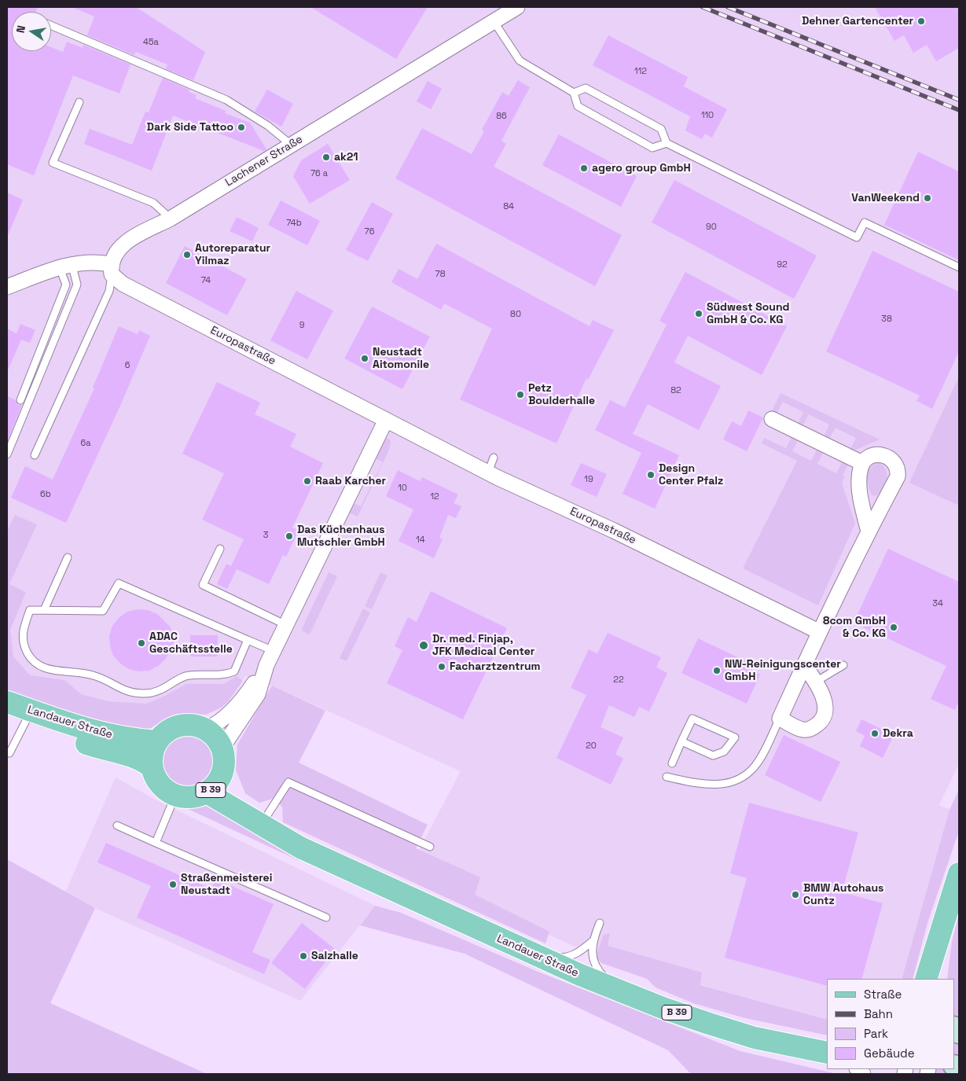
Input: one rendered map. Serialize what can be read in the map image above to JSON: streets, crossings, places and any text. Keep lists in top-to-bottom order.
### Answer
{
  "streets": {
    "main road": ["Landauer Straße", "B 39"],
    "street": ["Lachener Straße", "Europastraße"]
  },
  "crossings": [
    ["Lachener Straße", "Europastraße"],
    ["Landauer Straße", "B 39"]
  ],
  "places": [
    "Dehner Gartencenter",
    "Dark Side Tattoo",
    "ak21",
    "agero group GmbH",
    "VanWeekend",
    "Autoreparatur Yilmaz",
    "Südwest Sound GmbH & Co. KG",
    "Neustadt Aitomonile",
    "Petz Boulderhalle",
    "Design Center Pfalz",
    "Raab Karcher",
    "Das Küchenhaus Mutschler GmbH",
    "8com GmbH & Co. KG",
    "ADAC Geschäftsstelle",
    "Dr. med. Finjap, JFK Medical Center",
    "Facharztzentrum",
    "NW-Reinigungscenter GmbH",
    "Dekra",
    "Straßenmeisterei Neustadt",
    "BMW Autohaus Cuntz",
    "Salzhalle"
  ],
  "house_numbers": [
    "45a",
    "112",
    "110",
    "86",
    "76 a",
    "84",
    "74b",
    "90",
    "76",
    "92",
    "78",
    "74",
    "80",
    "38",
    "9",
    "6",
    "82",
    "6a",
    "19",
    "10",
    "6b",
    "12",
    "3",
    "14",
    "34",
    "22",
    "20"
  ],
  "legend": [
    "Straße",
    "Bahn",
    "Park",
    "Gebäude"
  ],
  "north": "left"
}
